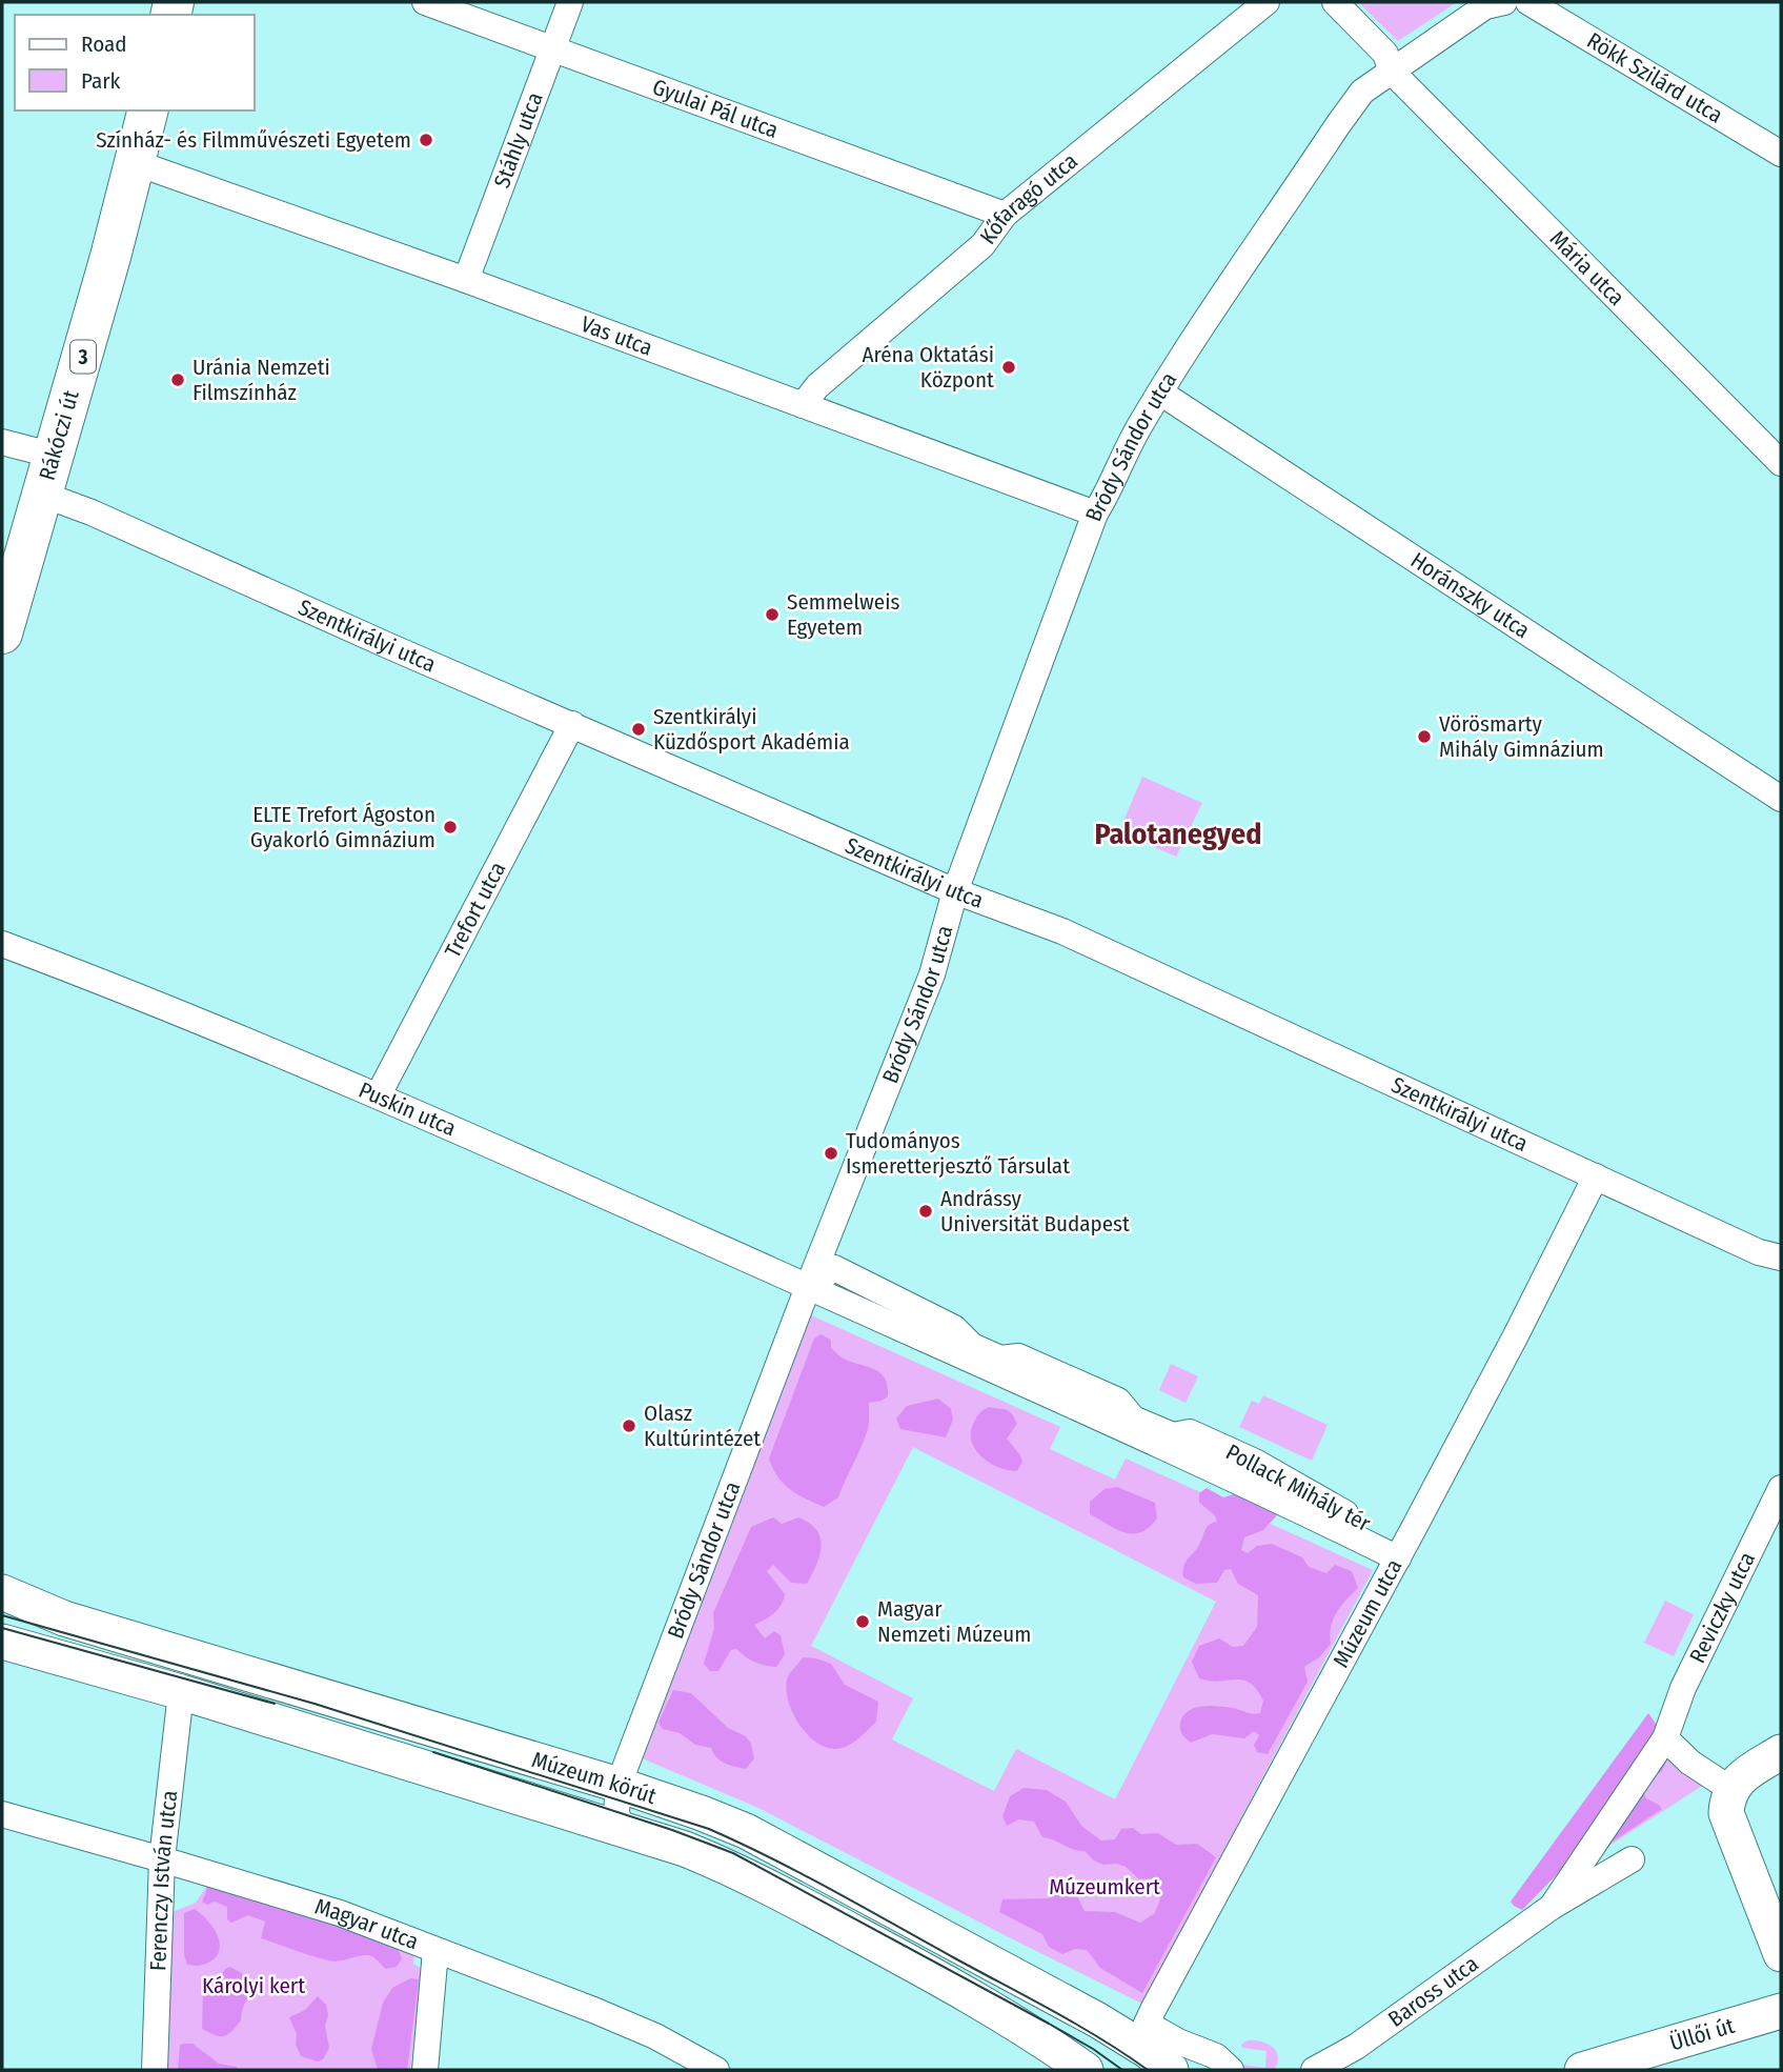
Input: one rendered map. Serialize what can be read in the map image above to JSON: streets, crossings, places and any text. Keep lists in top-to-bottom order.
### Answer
{
  "streets": {
    "main road": [
      "3",
      "Rákóczi út",
      "Múzeum körút",
      "Üllői út"
    ],
    "street": [
      "Rökk Szilárd utca",
      "Gyulai Pál utca",
      "Stáhly utca",
      "Kőfaragó utca",
      "Mária utca",
      "Vas utca",
      "Bródy Sándor utca",
      "Horánszky utca",
      "Szentkirályi utca",
      "Trefort utca",
      "Puskin utca",
      "Pollack Mihály tér",
      "Reviczky utca",
      "Múzeum utca",
      "Ferenczy István utca",
      "Magyar utca",
      "Baross utca"
    ]
  },
  "crossings": [
    ["Gyulai Pál utca", "Stáhly utca"],
    ["Gyulai Pál utca", "Kőfaragó utca"],
    ["Stáhly utca", "Vas utca"],
    ["Kőfaragó utca", "Vas utca"],
    ["Mária utca", "Bródy Sándor utca"],
    ["Vas utca", "Rákóczi út"],
    ["Vas utca", "Bródy Sándor utca"],
    ["Rákóczi út", "Szentkirályi utca"],
    ["Bródy Sándor utca", "Horánszky utca"],
    ["Bródy Sándor utca", "Szentkirályi utca"],
    ["Bródy Sándor utca", "Puskin utca"],
    ["Bródy Sándor utca", "Pollack Mihály tér"],
    ["Bródy Sándor utca", "Múzeum körút"],
    ["Szentkirályi utca", "Trefort utca"],
    ["Szentkirályi utca", "Múzeum utca"],
    ["Trefort utca", "Puskin utca"],
    ["Puskin utca", "Pollack Mihály tér"],
    ["Pollack Mihály tér", "Múzeum utca"],
    ["Reviczky utca", "Baross utca"],
    ["Múzeum utca", "Múzeum körút"],
    ["Múzeum körút", "Ferenczy István utca"],
    ["Ferenczy István utca", "Magyar utca"]
  ],
  "districts": ["Palotanegyed"],
  "parks": ["Múzeumkert", "Károlyi kert"],
  "places": [
    "Színház- és Filmművészeti Egyetem",
    "Aréna Oktatási Központ",
    "Uránia Nemzeti Filmszínház",
    "Semmelweis Egyetem",
    "Szentkirályi Küzdősport Akadémia",
    "Vörösmarty Mihály Gimnázium",
    "ELTE Trefort Ágoston Gyakorló Gimnázium",
    "Tudományos Ismeretterjesztő Társulat",
    "Andrássy Universität Budapest",
    "Olasz Kultúrintézet",
    "Magyar Nemzeti Múzeum"
  ],
  "legend": ["Road", "Park"]
}
